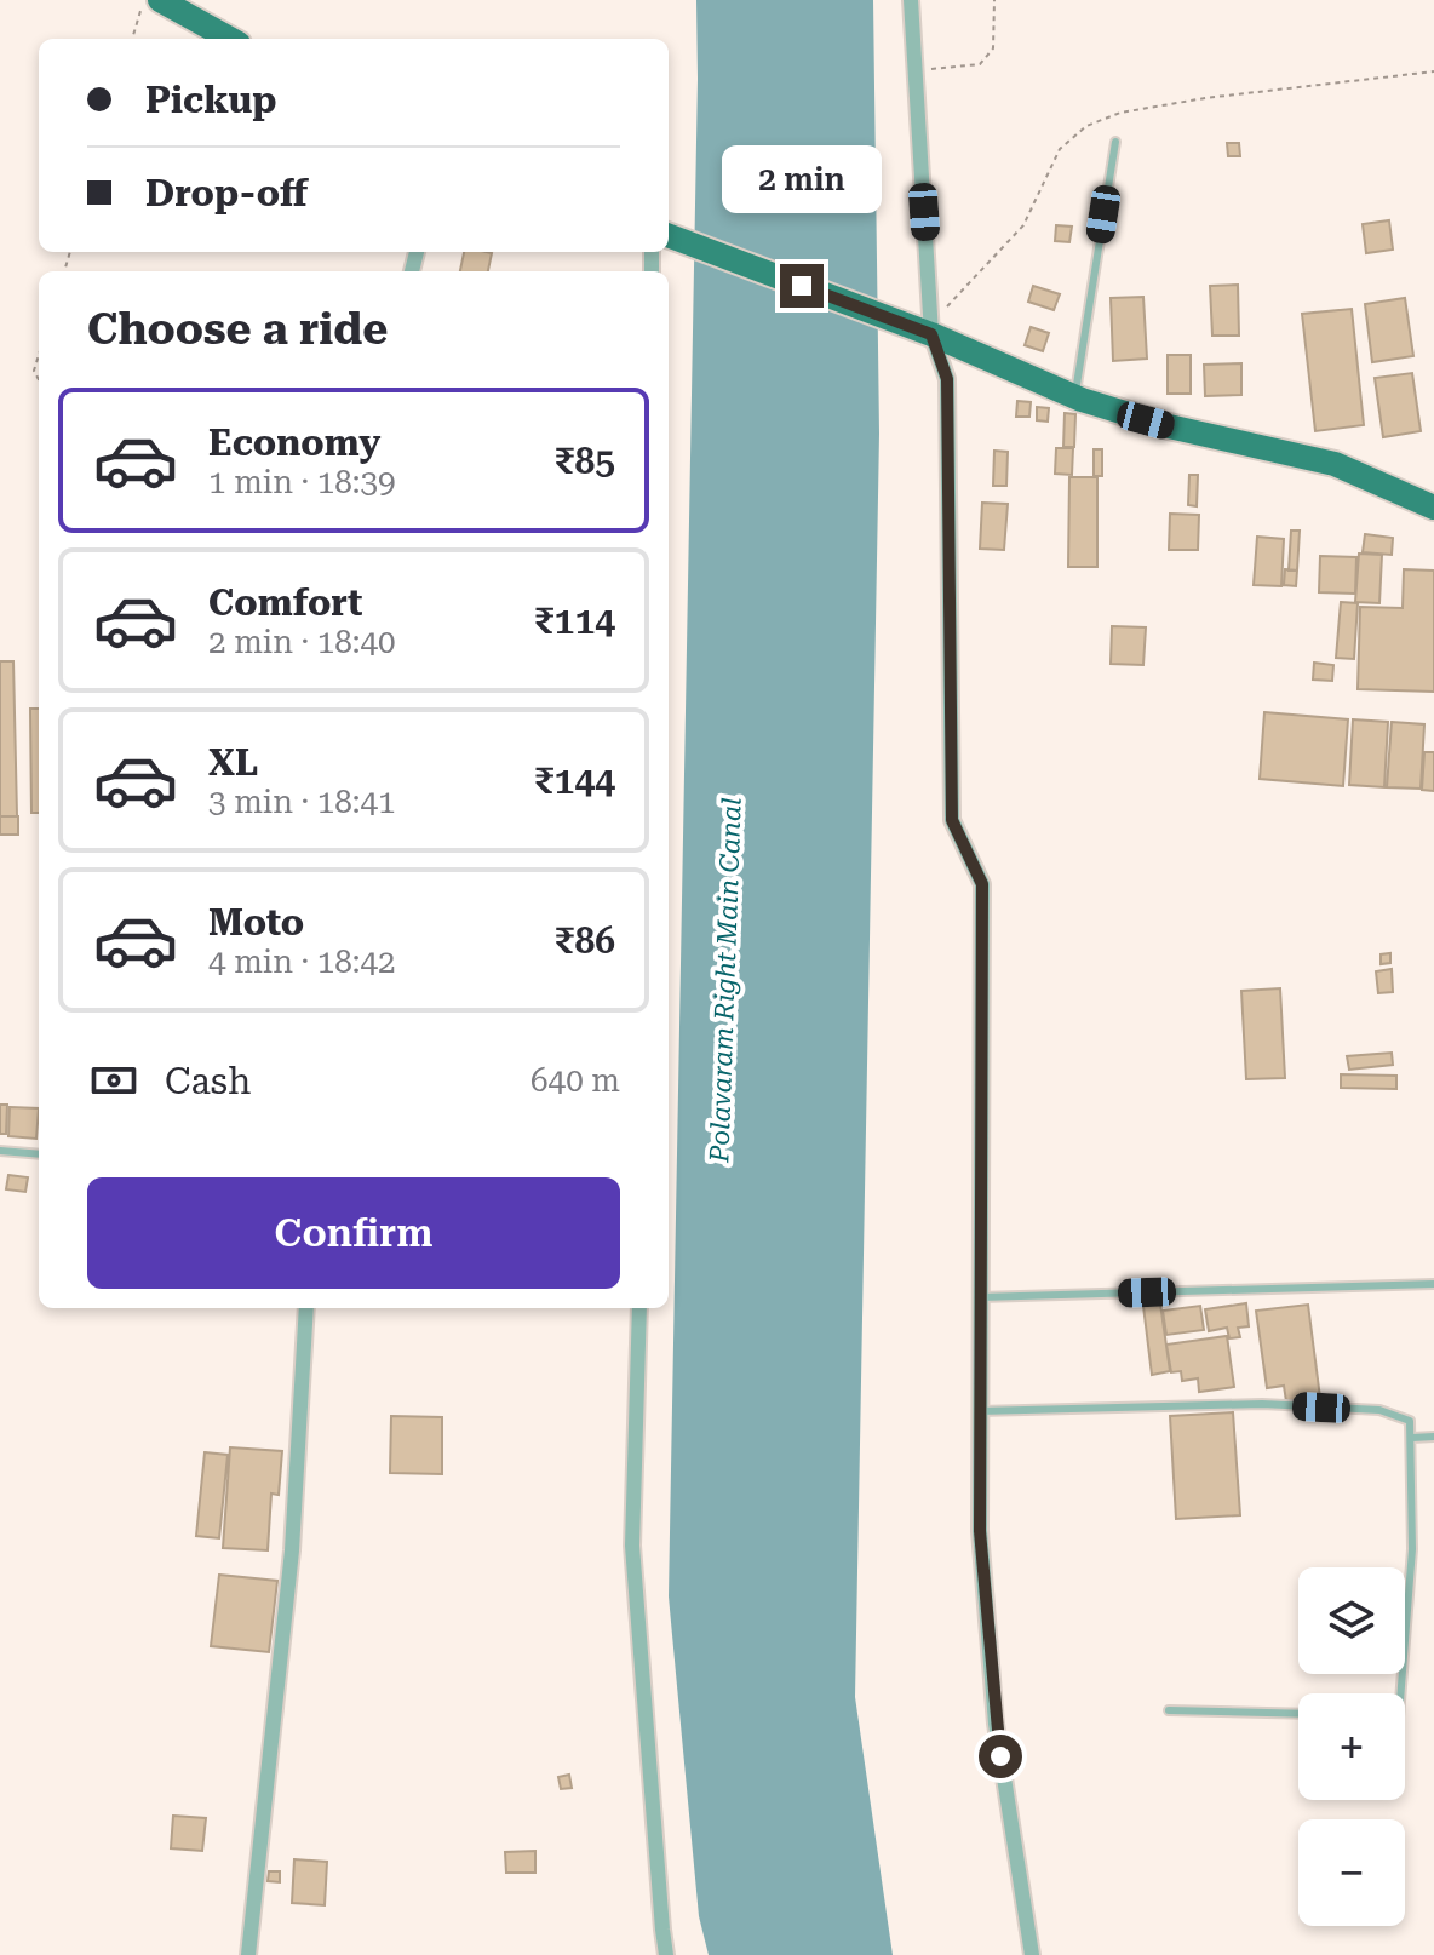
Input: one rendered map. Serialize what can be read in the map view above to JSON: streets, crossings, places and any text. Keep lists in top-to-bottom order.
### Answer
{
  "water": ["Polavaram Right Main Canal"],
  "page": {
    "banner": ["Pickup", "Drop-off"],
    "bubble": "2 min",
    "heading": "Choose a ride",
    "list": [
      {
        "name": "Economy",
        "note": "1 min · 18:39",
        "value": "₹85"
      },
      {
        "name": "Comfort",
        "note": "2 min · 18:40",
        "value": "₹114"
      },
      {
        "name": "XL",
        "note": "3 min · 18:41",
        "value": "₹144"
      },
      {
        "name": "Moto",
        "note": "4 min · 18:42",
        "value": "₹86"
      }
    ],
    "pay": ["Cash", "640 m"],
    "buttons": "Confirm",
    "map_buttons": ["+", "−"]
  }
}
